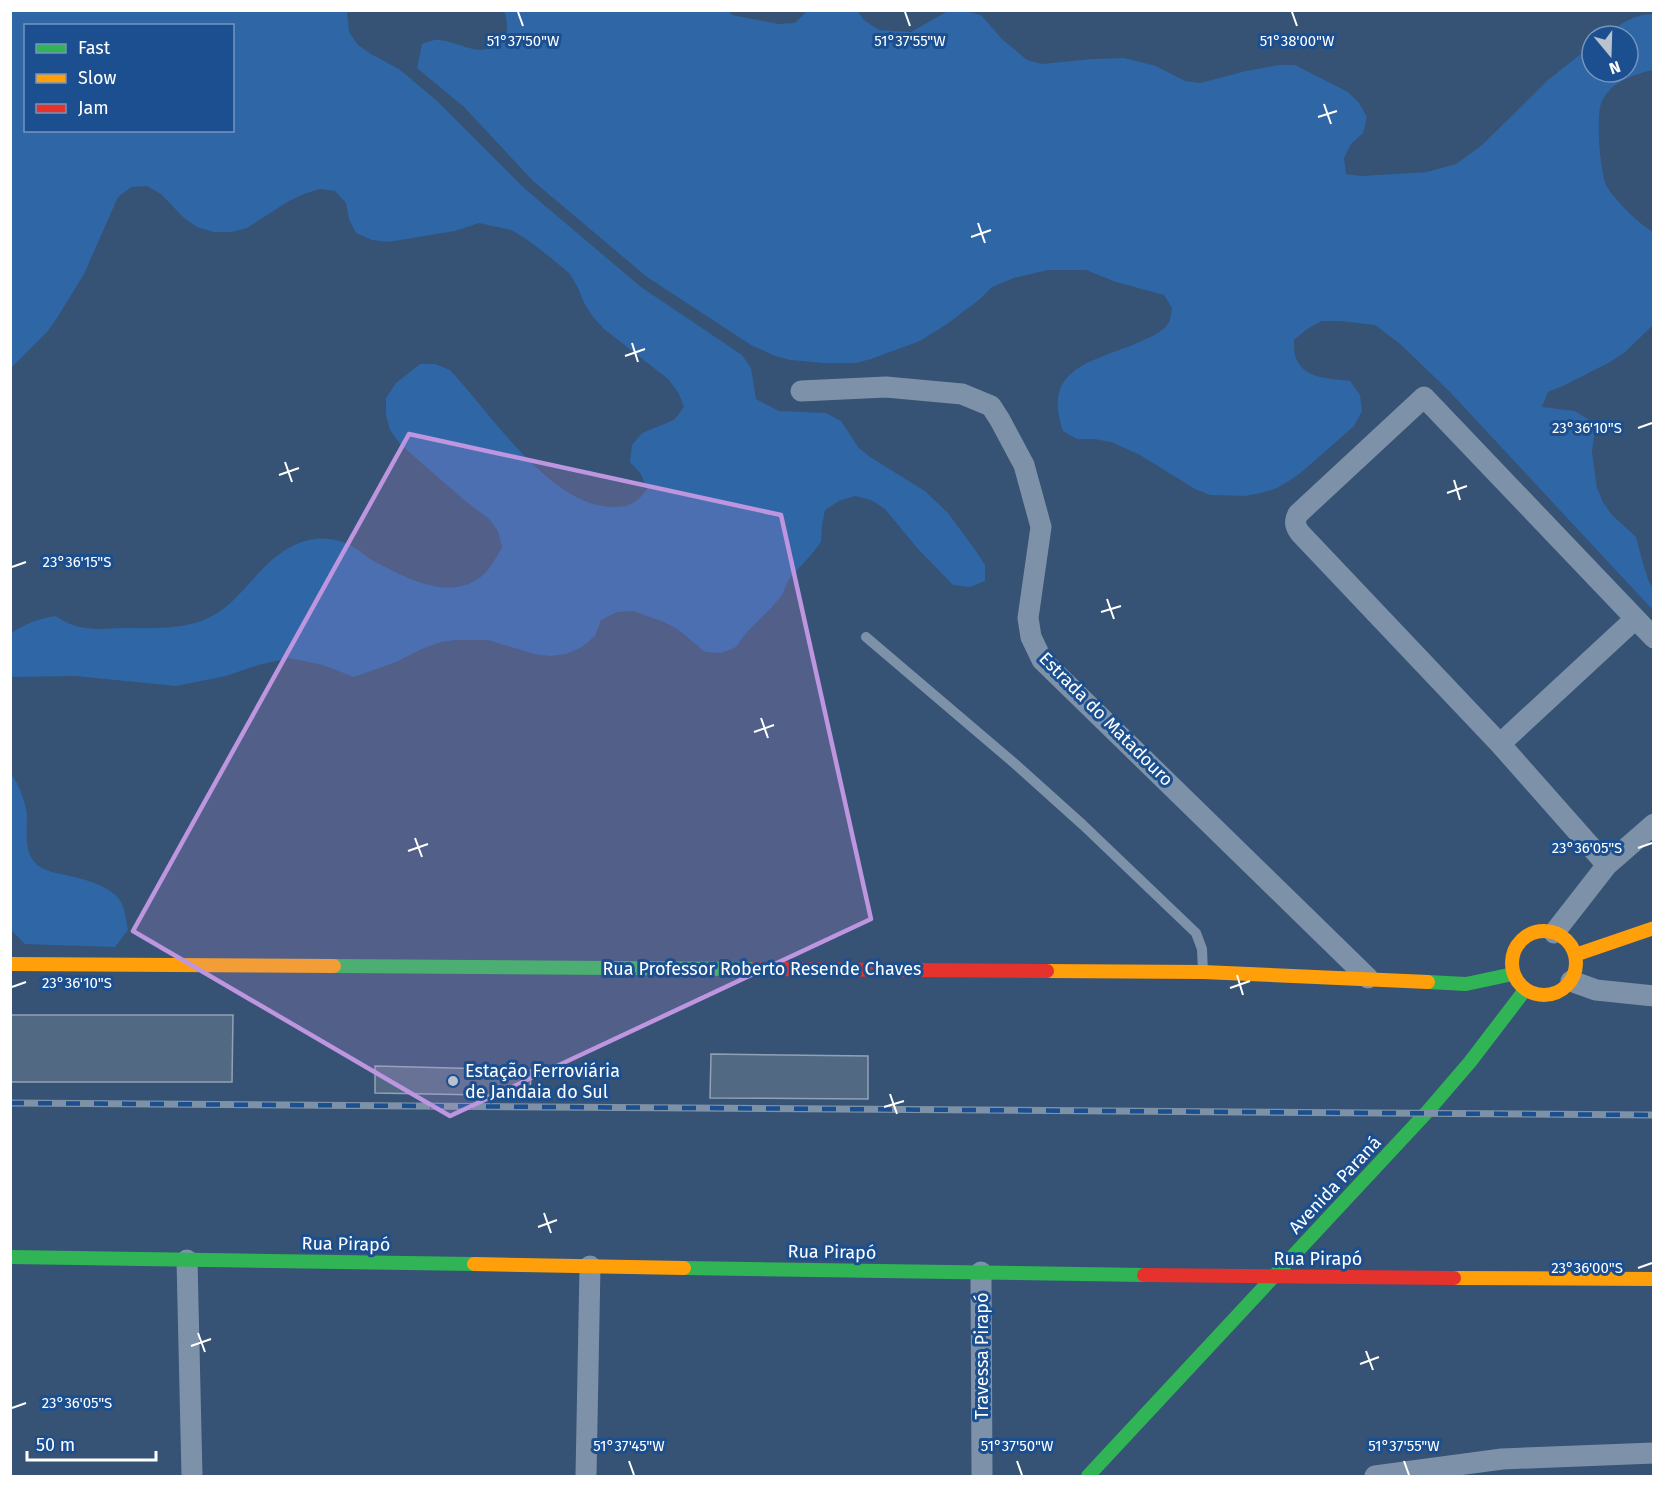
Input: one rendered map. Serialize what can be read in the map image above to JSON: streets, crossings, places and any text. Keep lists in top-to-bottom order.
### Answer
{
  "streets": {
    "street": [
      "Estrada do Matadouro",
      "Rua Professor Roberto Resende Chaves",
      "Avenida Paraná",
      "Rua Pirapó",
      "Travessa Pirapó"
    ]
  },
  "crossings": [
    ["Estrada do Matadouro", "Rua Professor Roberto Resende Chaves"],
    ["Rua Professor Roberto Resende Chaves", "Avenida Paraná"],
    ["Avenida Paraná", "Rua Pirapó"],
    ["Rua Pirapó", "Travessa Pirapó"]
  ],
  "places": ["Estação Ferroviária de Jandaia do Sul"],
  "legend": ["Fast", "Slow", "Jam"],
  "scale_bar": "50 m",
  "north": "bottom",
  "coordinates": [
    "51°37'50\"W",
    "51°37'55\"W",
    "51°38'00\"W",
    "23°36'10\"S",
    "23°36'15\"S",
    "23°36'05\"S",
    "23°36'00\"S",
    "51°37'45\"W"
  ]
}
